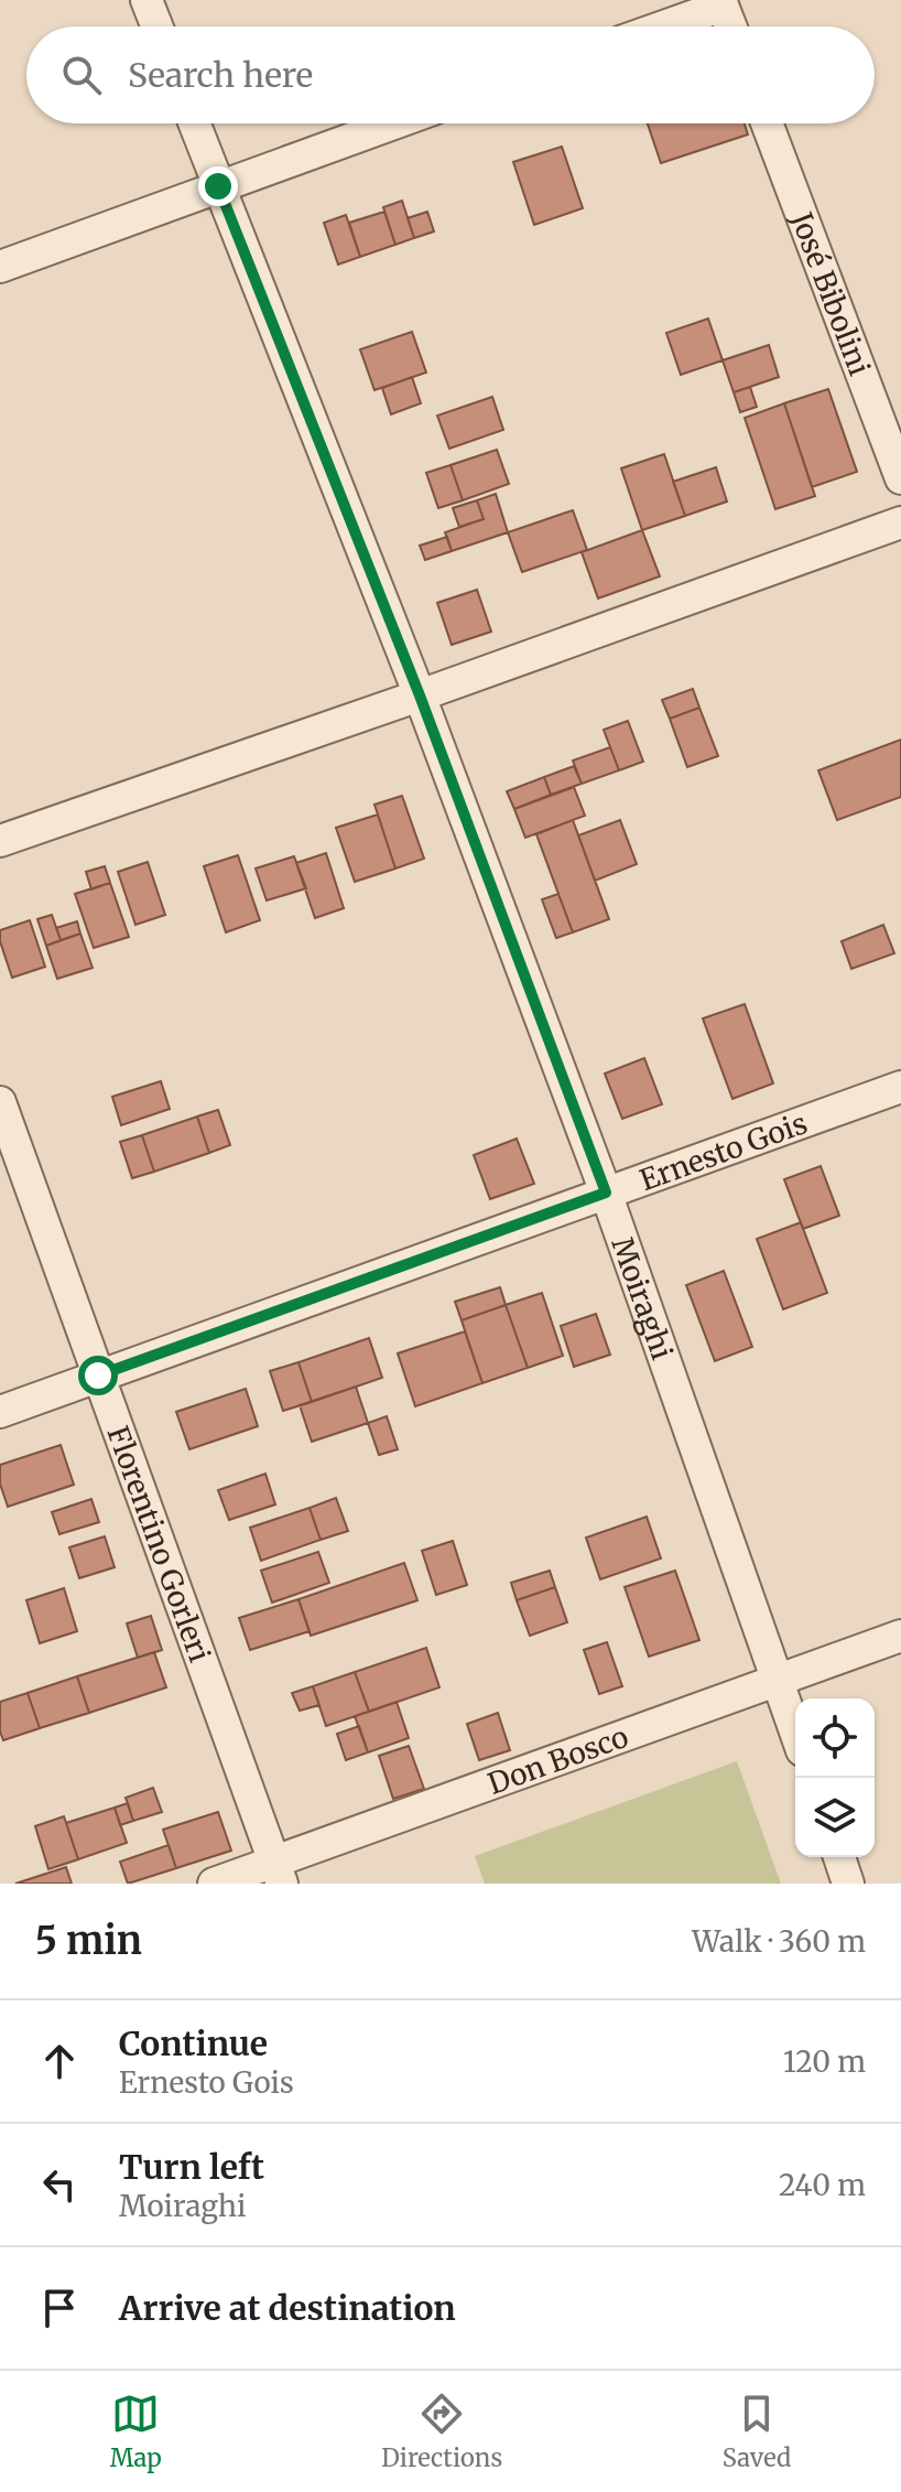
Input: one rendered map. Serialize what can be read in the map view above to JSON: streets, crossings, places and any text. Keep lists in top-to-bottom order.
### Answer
{
  "streets": {
    "street": [
      "José Bibolini",
      "Ernesto Gois",
      "Moiraghi",
      "Florentino Gorleri",
      "Don Bosco"
    ]
  },
  "crossings": [
    ["Ernesto Gois", "Moiraghi"],
    ["Ernesto Gois", "Florentino Gorleri"],
    ["Moiraghi", "Don Bosco"],
    ["Florentino Gorleri", "Don Bosco"]
  ],
  "page": {
    "search": "Search here",
    "heading": ["5 min", "Walk · 360 m"],
    "list": [
      ["Continue", "Ernesto Gois", "120 m"],
      ["Turn left", "Moiraghi", "240 m"],
      "Arrive at destination"
    ],
    "nav": ["Map", "Directions", "Saved"]
  }
}
